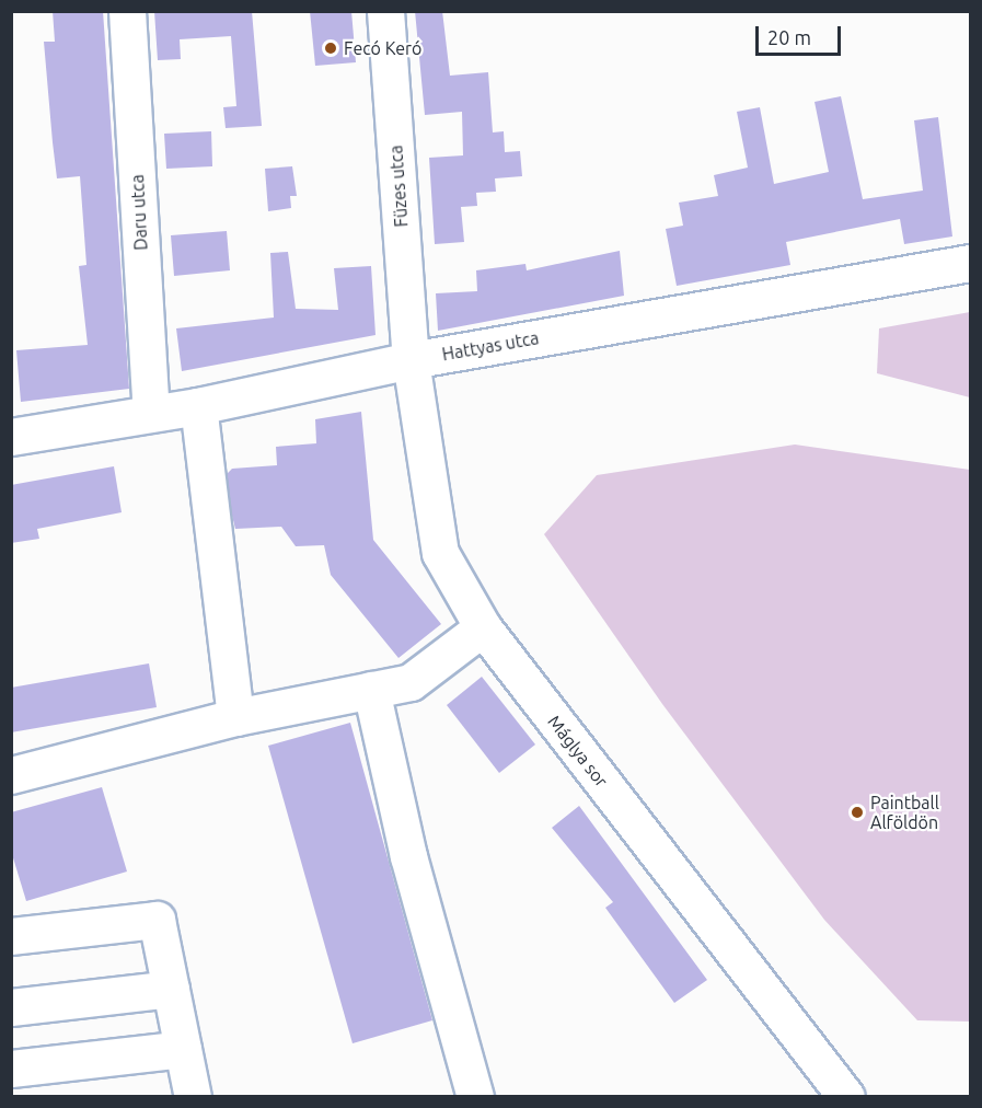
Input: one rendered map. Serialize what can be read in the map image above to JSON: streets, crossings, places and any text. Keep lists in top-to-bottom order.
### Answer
{
  "streets": {
    "street": [
      "Füzes utca",
      "Daru utca",
      "Hattyas utca",
      "Máglya sor"
    ]
  },
  "crossings": [
    ["Füzes utca", "Hattyas utca"],
    ["Füzes utca", "Máglya sor"],
    ["Daru utca", "Hattyas utca"],
    ["Hattyas utca", "Máglya sor"]
  ],
  "places": ["Fecó Keró", "Paintball Alföldön"],
  "scale_bar": "20 m"
}
